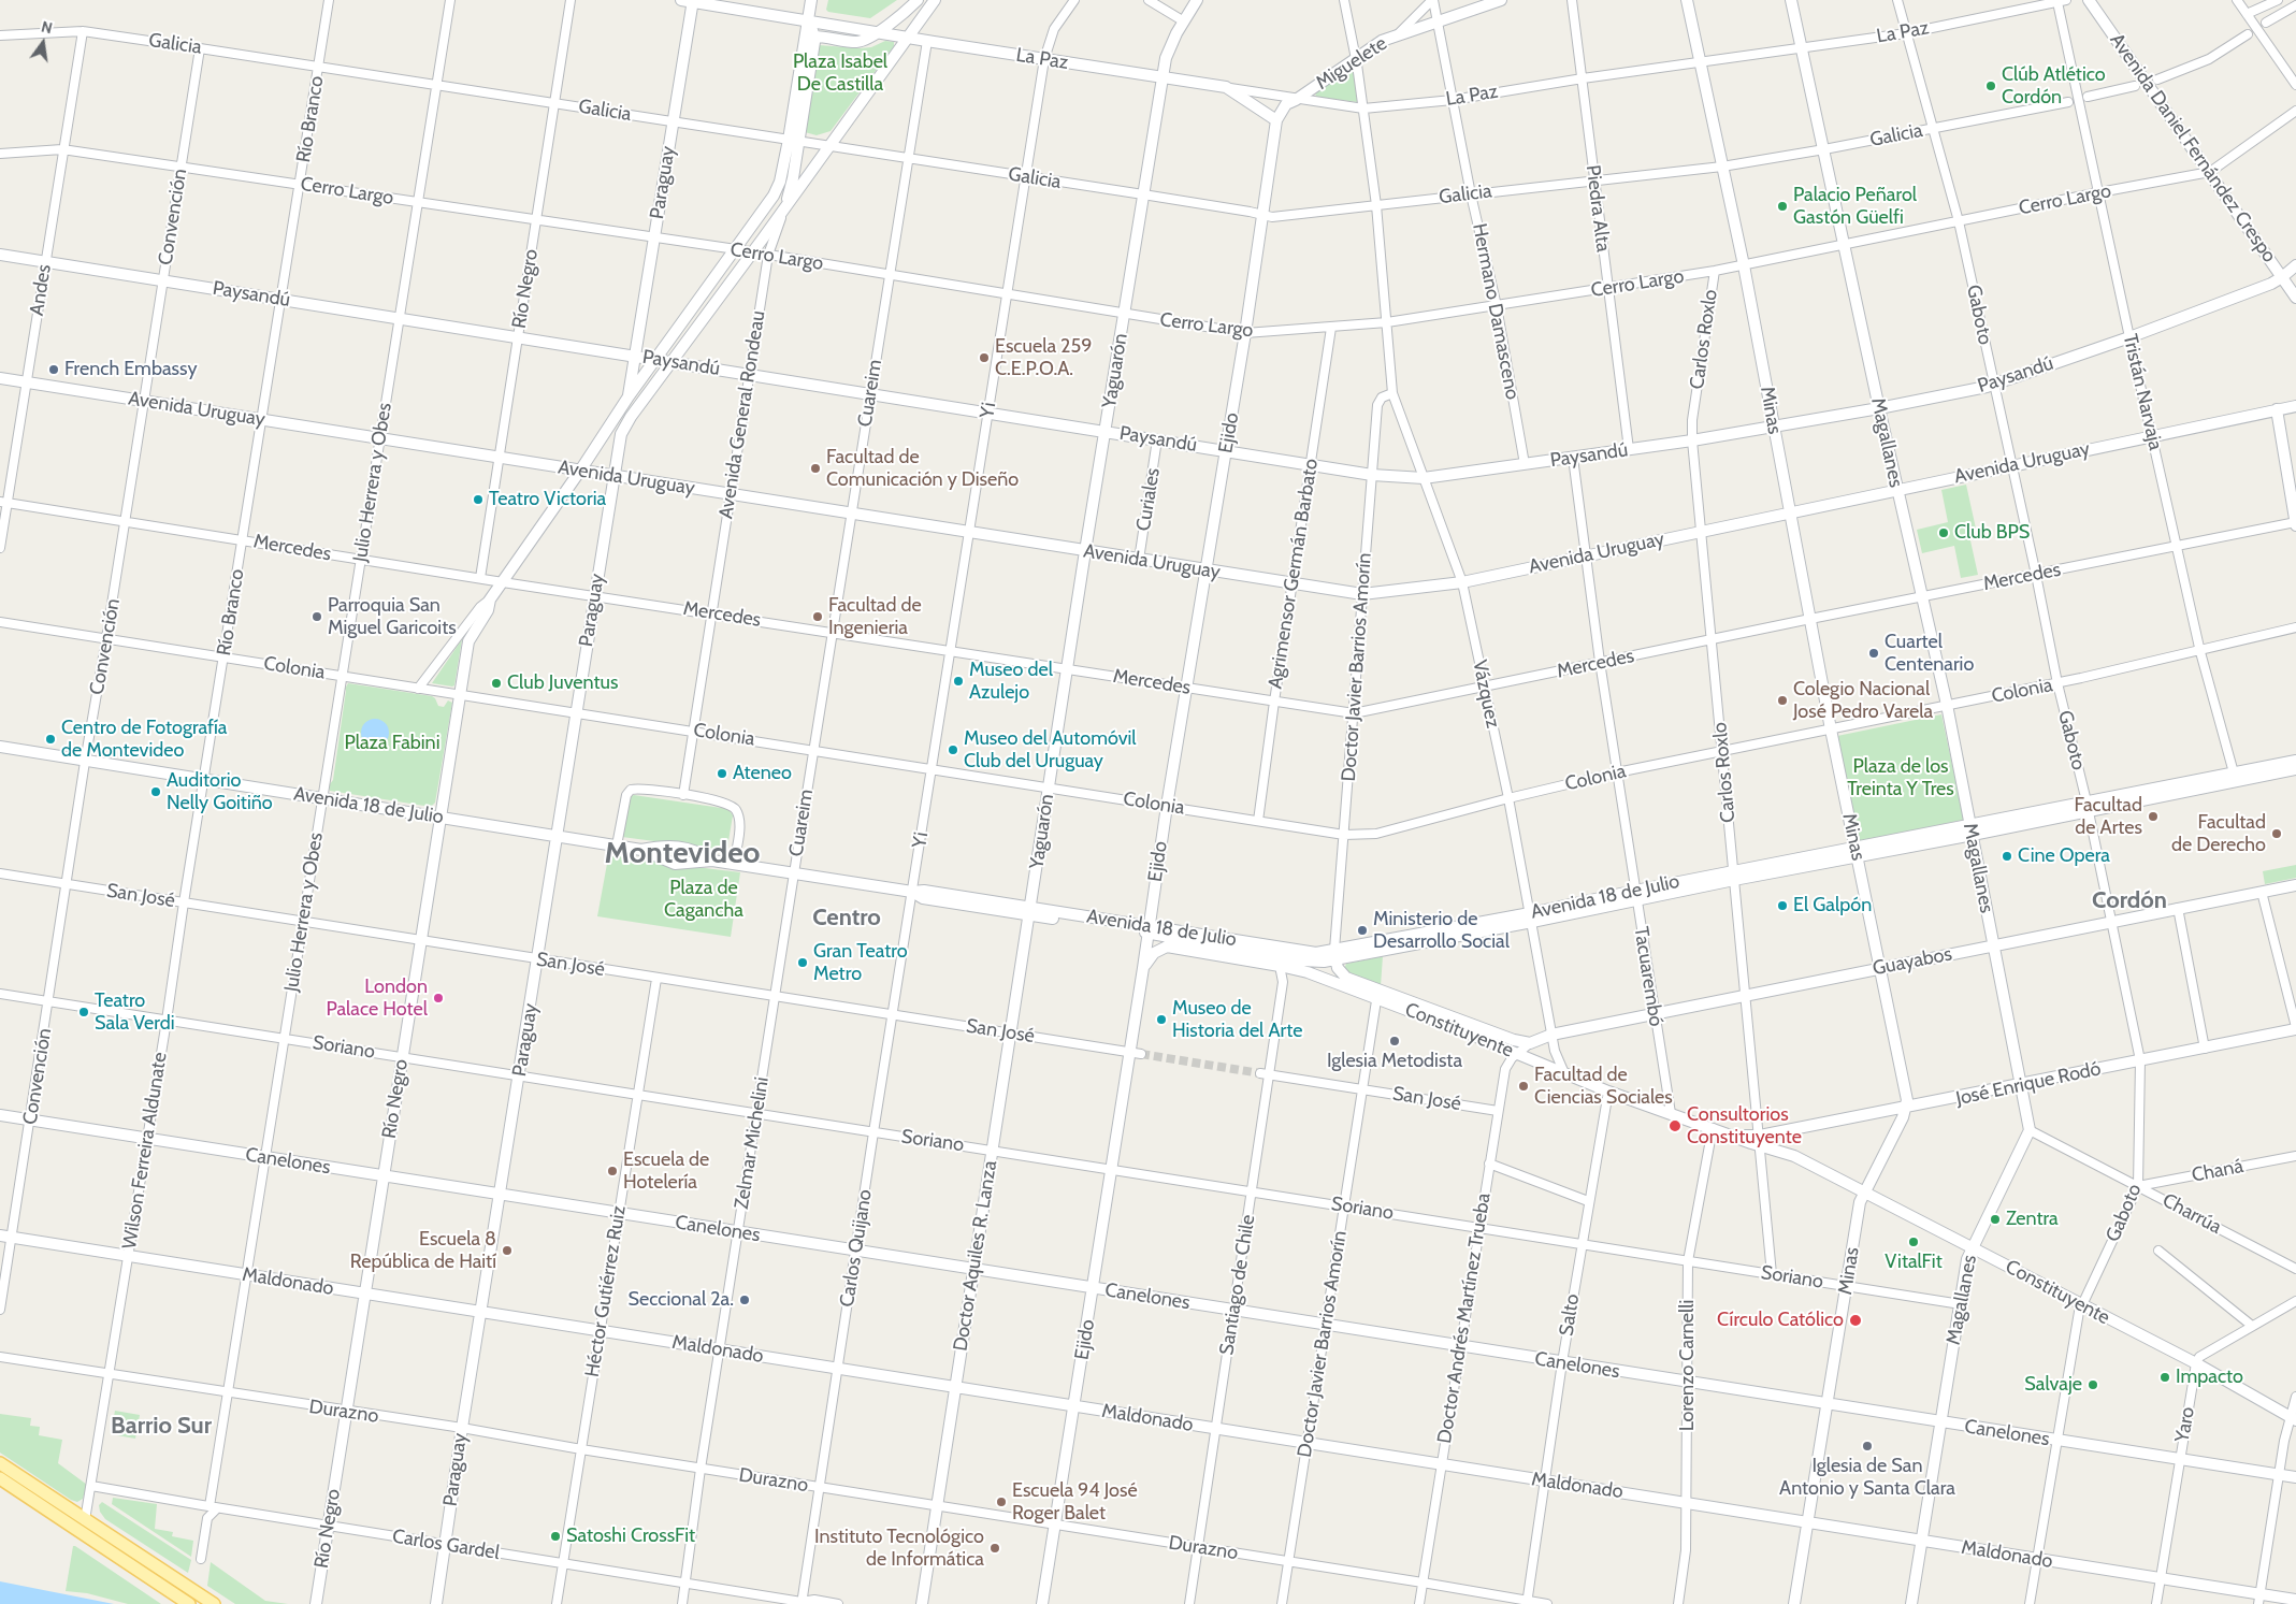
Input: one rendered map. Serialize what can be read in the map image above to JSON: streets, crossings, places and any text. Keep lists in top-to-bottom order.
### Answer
{
  "streets": {
    "street": [
      "La Paz",
      "Galicia",
      "Miguelete",
      "Río Branco",
      "Avenida Daniel Fernández Crespo",
      "Paraguay",
      "Cerro Largo",
      "Piedra Alta",
      "Convención",
      "Río Negro",
      "Andes",
      "Paysandú",
      "Hermano Damasceno",
      "Gaboto",
      "Carlos Roxlo",
      "Yaguarón",
      "Tristán Narvaja",
      "Cuareim",
      "Avenida Uruguay",
      "Yi",
      "Minas",
      "Avenida General Rondeau",
      "Ejido",
      "Magallanes",
      "Julio Herrera y Obes",
      "Curiales",
      "Mercedes",
      "Agrimensor Germán Barbato",
      "Doctor Javier Barrios Amorín",
      "Colonia",
      "Vázquez",
      "Avenida 18 de Julio",
      "San José",
      "Guayabos",
      "Tacuarembó",
      "Constituyente",
      "Soriano",
      "José Enrique Rodó",
      "Zelmar Michelini",
      "Wilson Ferreira Aldunate",
      "Canelones",
      "Chaná",
      "Charrúa",
      "Carlos Quijano",
      "Doctor Aquiles R. Lanza",
      "Maldonado",
      "Santiago de Chile",
      "Héctor Gutiérrez Ruiz",
      "Salto",
      "Doctor Andrés Martínez Trueba",
      "Lorenzo Carnelli",
      "Durazno",
      "Yaro",
      "Carlos Gardel"
    ]
  },
  "crossings": [
    ["La Paz", "Miguelete"],
    ["La Paz", "Paraguay"],
    ["La Paz", "Piedra Alta"],
    ["La Paz", "Hermano Damasceno"],
    ["La Paz", "Gaboto"],
    ["La Paz", "Yaguarón"],
    ["La Paz", "Tristán Narvaja"],
    ["La Paz", "Cuareim"],
    ["La Paz", "Yi"],
    ["La Paz", "Minas"],
    ["La Paz", "Avenida General Rondeau"],
    ["La Paz", "Magallanes"],
    ["Galicia", "Río Branco"],
    ["Galicia", "Paraguay"],
    ["Galicia", "Piedra Alta"],
    ["Galicia", "Convención"],
    ["Galicia", "Río Negro"],
    ["Galicia", "Andes"],
    ["Galicia", "Hermano Damasceno"],
    ["Galicia", "Gaboto"],
    ["Galicia", "Yaguarón"],
    ["Galicia", "Cuareim"],
    ["Galicia", "Yi"],
    ["Galicia", "Minas"],
    ["Galicia", "Avenida General Rondeau"],
    ["Galicia", "Ejido"],
    ["Galicia", "Magallanes"],
    ["Galicia", "Julio Herrera y Obes"],
    ["Miguelete", "Hermano Damasceno"],
    ["Río Branco", "Cerro Largo"],
    ["Río Branco", "Paysandú"],
    ["Río Branco", "Avenida Uruguay"],
    ["Río Branco", "Mercedes"],
    ["Río Branco", "Colonia"],
    ["Río Branco", "Avenida 18 de Julio"],
    ["Río Branco", "Wilson Ferreira Aldunate"],
    ["Avenida Daniel Fernández Crespo", "Cerro Largo"],
    ["Avenida Daniel Fernández Crespo", "Paysandú"],
    ["Paraguay", "Cerro Largo"],
    ["Paraguay", "Río Negro"],
    ["Paraguay", "Paysandú"],
    ["Paraguay", "Avenida Uruguay"],
    ["Paraguay", "Avenida General Rondeau"],
    ["Paraguay", "Mercedes"],
    ["Paraguay", "Colonia"],
    ["Paraguay", "Avenida 18 de Julio"],
    ["Paraguay", "San José"],
    ["Paraguay", "Soriano"],
    ["Paraguay", "Canelones"],
    ["Paraguay", "Maldonado"],
    ["Paraguay", "Durazno"],
    ["Paraguay", "Carlos Gardel"],
    ["Cerro Largo", "Piedra Alta"],
    ["Cerro Largo", "Convención"],
    ["Cerro Largo", "Río Negro"],
    ["Cerro Largo", "Andes"],
    ["Cerro Largo", "Hermano Damasceno"],
    ["Cerro Largo", "Gaboto"],
    ["Cerro Largo", "Carlos Roxlo"],
    ["Cerro Largo", "Yaguarón"],
    ["Cerro Largo", "Tristán Narvaja"],
    ["Cerro Largo", "Cuareim"],
    ["Cerro Largo", "Yi"],
    ["Cerro Largo", "Minas"],
    ["Cerro Largo", "Avenida General Rondeau"],
    ["Cerro Largo", "Ejido"],
    ["Cerro Largo", "Magallanes"],
    ["Cerro Largo", "Julio Herrera y Obes"],
    ["Cerro Largo", "Agrimensor Germán Barbato"],
    ["Cerro Largo", "Vázquez"],
    ["Piedra Alta", "Paysandú"],
    ["Convención", "Paysandú"],
    ["Convención", "Avenida Uruguay"],
    ["Convención", "Mercedes"],
    ["Convención", "Colonia"],
    ["Convención", "Avenida 18 de Julio"],
    ["Convención", "San José"],
    ["Convención", "Soriano"],
    ["Convención", "Canelones"],
    ["Convención", "Maldonado"],
    ["Río Negro", "Paysandú"],
    ["Río Negro", "Avenida Uruguay"],
    ["Río Negro", "Avenida General Rondeau"],
    ["Río Negro", "Mercedes"],
    ["Río Negro", "Colonia"],
    ["Río Negro", "Avenida 18 de Julio"],
    ["Río Negro", "San José"],
    ["Río Negro", "Soriano"],
    ["Río Negro", "Canelones"],
    ["Río Negro", "Maldonado"],
    ["Río Negro", "Durazno"],
    ["Río Negro", "Carlos Gardel"],
    ["Andes", "Paysandú"],
    ["Andes", "Avenida Uruguay"],
    ["Andes", "Mercedes"],
    ["Paysandú", "Hermano Damasceno"],
    ["Paysandú", "Gaboto"],
    ["Paysandú", "Carlos Roxlo"],
    ["Paysandú", "Yaguarón"],
    ["Paysandú", "Tristán Narvaja"],
    ["Paysandú", "Cuareim"],
    ["Paysandú", "Yi"],
    ["Paysandú", "Minas"],
    ["Paysandú", "Avenida General Rondeau"],
    ["Paysandú", "Ejido"],
    ["Paysandú", "Magallanes"],
    ["Paysandú", "Julio Herrera y Obes"],
    ["Paysandú", "Curiales"],
    ["Paysandú", "Agrimensor Germán Barbato"],
    ["Paysandú", "Doctor Javier Barrios Amorín"],
    ["Paysandú", "Vázquez"],
    ["Paysandú", "Tacuarembó"],
    ["Gaboto", "Avenida Uruguay"],
    ["Gaboto", "Mercedes"],
    ["Gaboto", "Colonia"],
    ["Gaboto", "Avenida 18 de Julio"],
    ["Gaboto", "Guayabos"],
    ["Gaboto", "Constituyente"],
    ["Gaboto", "José Enrique Rodó"],
    ["Gaboto", "Canelones"],
    ["Gaboto", "Chaná"],
    ["Gaboto", "Charrúa"],
    ["Gaboto", "Maldonado"],
    ["Carlos Roxlo", "Avenida Uruguay"],
    ["Carlos Roxlo", "Mercedes"],
    ["Carlos Roxlo", "Colonia"],
    ["Carlos Roxlo", "Avenida 18 de Julio"],
    ["Carlos Roxlo", "Guayabos"],
    ["Carlos Roxlo", "Constituyente"],
    ["Carlos Roxlo", "Soriano"],
    ["Carlos Roxlo", "José Enrique Rodó"],
    ["Yaguarón", "Avenida Uruguay"],
    ["Yaguarón", "Mercedes"],
    ["Yaguarón", "Colonia"],
    ["Yaguarón", "Avenida 18 de Julio"],
    ["Yaguarón", "Doctor Aquiles R. Lanza"],
    ["Tristán Narvaja", "Avenida Uruguay"],
    ["Tristán Narvaja", "Mercedes"],
    ["Tristán Narvaja", "Colonia"],
    ["Tristán Narvaja", "Avenida 18 de Julio"],
    ["Cuareim", "Avenida Uruguay"],
    ["Cuareim", "Mercedes"],
    ["Cuareim", "Colonia"],
    ["Cuareim", "Avenida 18 de Julio"],
    ["Cuareim", "Zelmar Michelini"],
    ["Avenida Uruguay", "Yi"],
    ["Avenida Uruguay", "Minas"],
    ["Avenida Uruguay", "Avenida General Rondeau"],
    ["Avenida Uruguay", "Ejido"],
    ["Avenida Uruguay", "Magallanes"],
    ["Avenida Uruguay", "Julio Herrera y Obes"],
    ["Avenida Uruguay", "Curiales"],
    ["Avenida Uruguay", "Agrimensor Germán Barbato"],
    ["Avenida Uruguay", "Doctor Javier Barrios Amorín"],
    ["Avenida Uruguay", "Vázquez"],
    ["Avenida Uruguay", "Tacuarembó"],
    ["Yi", "Mercedes"],
    ["Yi", "Colonia"],
    ["Yi", "Avenida 18 de Julio"],
    ["Yi", "Carlos Quijano"],
    ["Minas", "Mercedes"],
    ["Minas", "Colonia"],
    ["Minas", "Avenida 18 de Julio"],
    ["Minas", "Guayabos"],
    ["Minas", "Constituyente"],
    ["Minas", "Soriano"],
    ["Minas", "José Enrique Rodó"],
    ["Minas", "Canelones"],
    ["Minas", "Maldonado"],
    ["Avenida General Rondeau", "Mercedes"],
    ["Avenida General Rondeau", "Colonia"],
    ["Ejido", "Mercedes"],
    ["Ejido", "Colonia"],
    ["Ejido", "Avenida 18 de Julio"],
    ["Ejido", "San José"],
    ["Ejido", "Soriano"],
    ["Ejido", "Canelones"],
    ["Ejido", "Maldonado"],
    ["Ejido", "Durazno"],
    ["Magallanes", "Mercedes"],
    ["Magallanes", "Colonia"],
    ["Magallanes", "Avenida 18 de Julio"],
    ["Magallanes", "Guayabos"],
    ["Magallanes", "Constituyente"],
    ["Magallanes", "Soriano"],
    ["Magallanes", "José Enrique Rodó"],
    ["Magallanes", "Canelones"],
    ["Magallanes", "Charrúa"],
    ["Magallanes", "Maldonado"],
    ["Julio Herrera y Obes", "Mercedes"],
    ["Julio Herrera y Obes", "Colonia"],
    ["Julio Herrera y Obes", "Avenida 18 de Julio"],
    ["Julio Herrera y Obes", "San José"],
    ["Julio Herrera y Obes", "Soriano"],
    ["Julio Herrera y Obes", "Canelones"],
    ["Julio Herrera y Obes", "Maldonado"],
    ["Julio Herrera y Obes", "Durazno"],
    ["Julio Herrera y Obes", "Carlos Gardel"],
    ["Mercedes", "Agrimensor Germán Barbato"],
    ["Mercedes", "Doctor Javier Barrios Amorín"],
    ["Mercedes", "Vázquez"],
    ["Mercedes", "Tacuarembó"],
    ["Agrimensor Germán Barbato", "Colonia"],
    ["Doctor Javier Barrios Amorín", "Colonia"],
    ["Doctor Javier Barrios Amorín", "Vázquez"],
    ["Doctor Javier Barrios Amorín", "Avenida 18 de Julio"],
    ["Doctor Javier Barrios Amorín", "San José"],
    ["Doctor Javier Barrios Amorín", "Constituyente"],
    ["Doctor Javier Barrios Amorín", "Soriano"],
    ["Doctor Javier Barrios Amorín", "Canelones"],
    ["Doctor Javier Barrios Amorín", "Maldonado"],
    ["Doctor Javier Barrios Amorín", "Durazno"],
    ["Colonia", "Vázquez"],
    ["Colonia", "Tacuarembó"],
    ["Vázquez", "Avenida 18 de Julio"],
    ["Vázquez", "Guayabos"],
    ["Vázquez", "Constituyente"],
    ["Avenida 18 de Julio", "Tacuarembó"],
    ["Avenida 18 de Julio", "Constituyente"],
    ["Avenida 18 de Julio", "Zelmar Michelini"],
    ["Avenida 18 de Julio", "Wilson Ferreira Aldunate"],
    ["Avenida 18 de Julio", "Carlos Quijano"],
    ["Avenida 18 de Julio", "Doctor Aquiles R. Lanza"],
    ["Avenida 18 de Julio", "Santiago de Chile"],
    ["San José", "Zelmar Michelini"],
    ["San José", "Wilson Ferreira Aldunate"],
    ["San José", "Carlos Quijano"],
    ["San José", "Doctor Aquiles R. Lanza"],
    ["San José", "Santiago de Chile"],
    ["San José", "Héctor Gutiérrez Ruiz"],
    ["San José", "Doctor Andrés Martínez Trueba"],
    ["Guayabos", "Tacuarembó"],
    ["Guayabos", "Constituyente"],
    ["Guayabos", "Doctor Andrés Martínez Trueba"],
    ["Tacuarembó", "Constituyente"],
    ["Constituyente", "José Enrique Rodó"],
    ["Constituyente", "Santiago de Chile"],
    ["Constituyente", "Salto"],
    ["Constituyente", "Doctor Andrés Martínez Trueba"],
    ["Constituyente", "Lorenzo Carnelli"],
    ["Constituyente", "Yaro"],
    ["Soriano", "Zelmar Michelini"],
    ["Soriano", "Wilson Ferreira Aldunate"],
    ["Soriano", "Carlos Quijano"],
    ["Soriano", "Doctor Aquiles R. Lanza"],
    ["Soriano", "Santiago de Chile"],
    ["Soriano", "Héctor Gutiérrez Ruiz"],
    ["Soriano", "Salto"],
    ["Soriano", "Doctor Andrés Martínez Trueba"],
    ["Soriano", "Lorenzo Carnelli"],
    ["Zelmar Michelini", "Canelones"],
    ["Zelmar Michelini", "Maldonado"],
    ["Zelmar Michelini", "Durazno"],
    ["Zelmar Michelini", "Carlos Gardel"],
    ["Wilson Ferreira Aldunate", "Canelones"],
    ["Wilson Ferreira Aldunate", "Maldonado"],
    ["Wilson Ferreira Aldunate", "Durazno"],
    ["Wilson Ferreira Aldunate", "Carlos Gardel"],
    ["Canelones", "Carlos Quijano"],
    ["Canelones", "Doctor Aquiles R. Lanza"],
    ["Canelones", "Santiago de Chile"],
    ["Canelones", "Héctor Gutiérrez Ruiz"],
    ["Canelones", "Salto"],
    ["Canelones", "Doctor Andrés Martínez Trueba"],
    ["Canelones", "Lorenzo Carnelli"],
    ["Canelones", "Yaro"],
    ["Chaná", "Charrúa"],
    ["Carlos Quijano", "Maldonado"],
    ["Carlos Quijano", "Durazno"],
    ["Carlos Quijano", "Carlos Gardel"],
    ["Doctor Aquiles R. Lanza", "Maldonado"],
    ["Doctor Aquiles R. Lanza", "Durazno"],
    ["Maldonado", "Santiago de Chile"],
    ["Maldonado", "Héctor Gutiérrez Ruiz"],
    ["Maldonado", "Salto"],
    ["Maldonado", "Doctor Andrés Martínez Trueba"],
    ["Maldonado", "Lorenzo Carnelli"],
    ["Maldonado", "Yaro"],
    ["Santiago de Chile", "Durazno"],
    ["Héctor Gutiérrez Ruiz", "Durazno"],
    ["Héctor Gutiérrez Ruiz", "Carlos Gardel"],
    ["Salto", "Durazno"],
    ["Doctor Andrés Martínez Trueba", "Durazno"]
  ],
  "districts": [
    "Montevideo",
    "Cordón",
    "Centro",
    "Barrio Sur"
  ],
  "parks": [
    "Plaza Isabel De Castilla",
    "Plaza Fabini",
    "Plaza de los Treinta Y Tres",
    "Plaza de Cagancha"
  ],
  "places": [
    "Clúb Atlético Cordón",
    "Palacio Peñarol Gastón Güelfi",
    "Escuela 259 C.E.P.O.A.",
    "French Embassy",
    "Facultad de Comunicación y Diseño",
    "Teatro Victoria",
    "Club BPS",
    "Parroquia San Miguel Garicoits",
    "Facultad de Ingenieria",
    "Cuartel Centenario",
    "Museo del Azulejo",
    "Club Juventus",
    "Colegio Nacional José Pedro Varela",
    "Centro de Fotografía de Montevideo",
    "Museo del Automóvil Club del Uruguay",
    "Ateneo",
    "Auditorio Nelly Goitiño",
    "Facultad de Artes",
    "Facultad de Derecho",
    "Cine Opera",
    "El Galpón",
    "Ministerio de Desarrollo Social",
    "Gran Teatro Metro",
    "London Palace Hotel",
    "Teatro Sala Verdi",
    "Museo de Historia del Arte",
    "Iglesia Metodista",
    "Facultad de Ciencias Sociales",
    "Consultorios Constituyente",
    "Escuela de Hotelería",
    "Zentra",
    "VitalFit",
    "Escuela 8 República de Haití",
    "Seccional 2a.",
    "Círculo Católico",
    "Impacto",
    "Salvaje",
    "Iglesia de San Antonio y Santa Clara",
    "Escuela 94 José Roger Balet",
    "Satoshi CrossFit",
    "Instituto Tecnológico de Informática"
  ],
  "north": "top"
}
